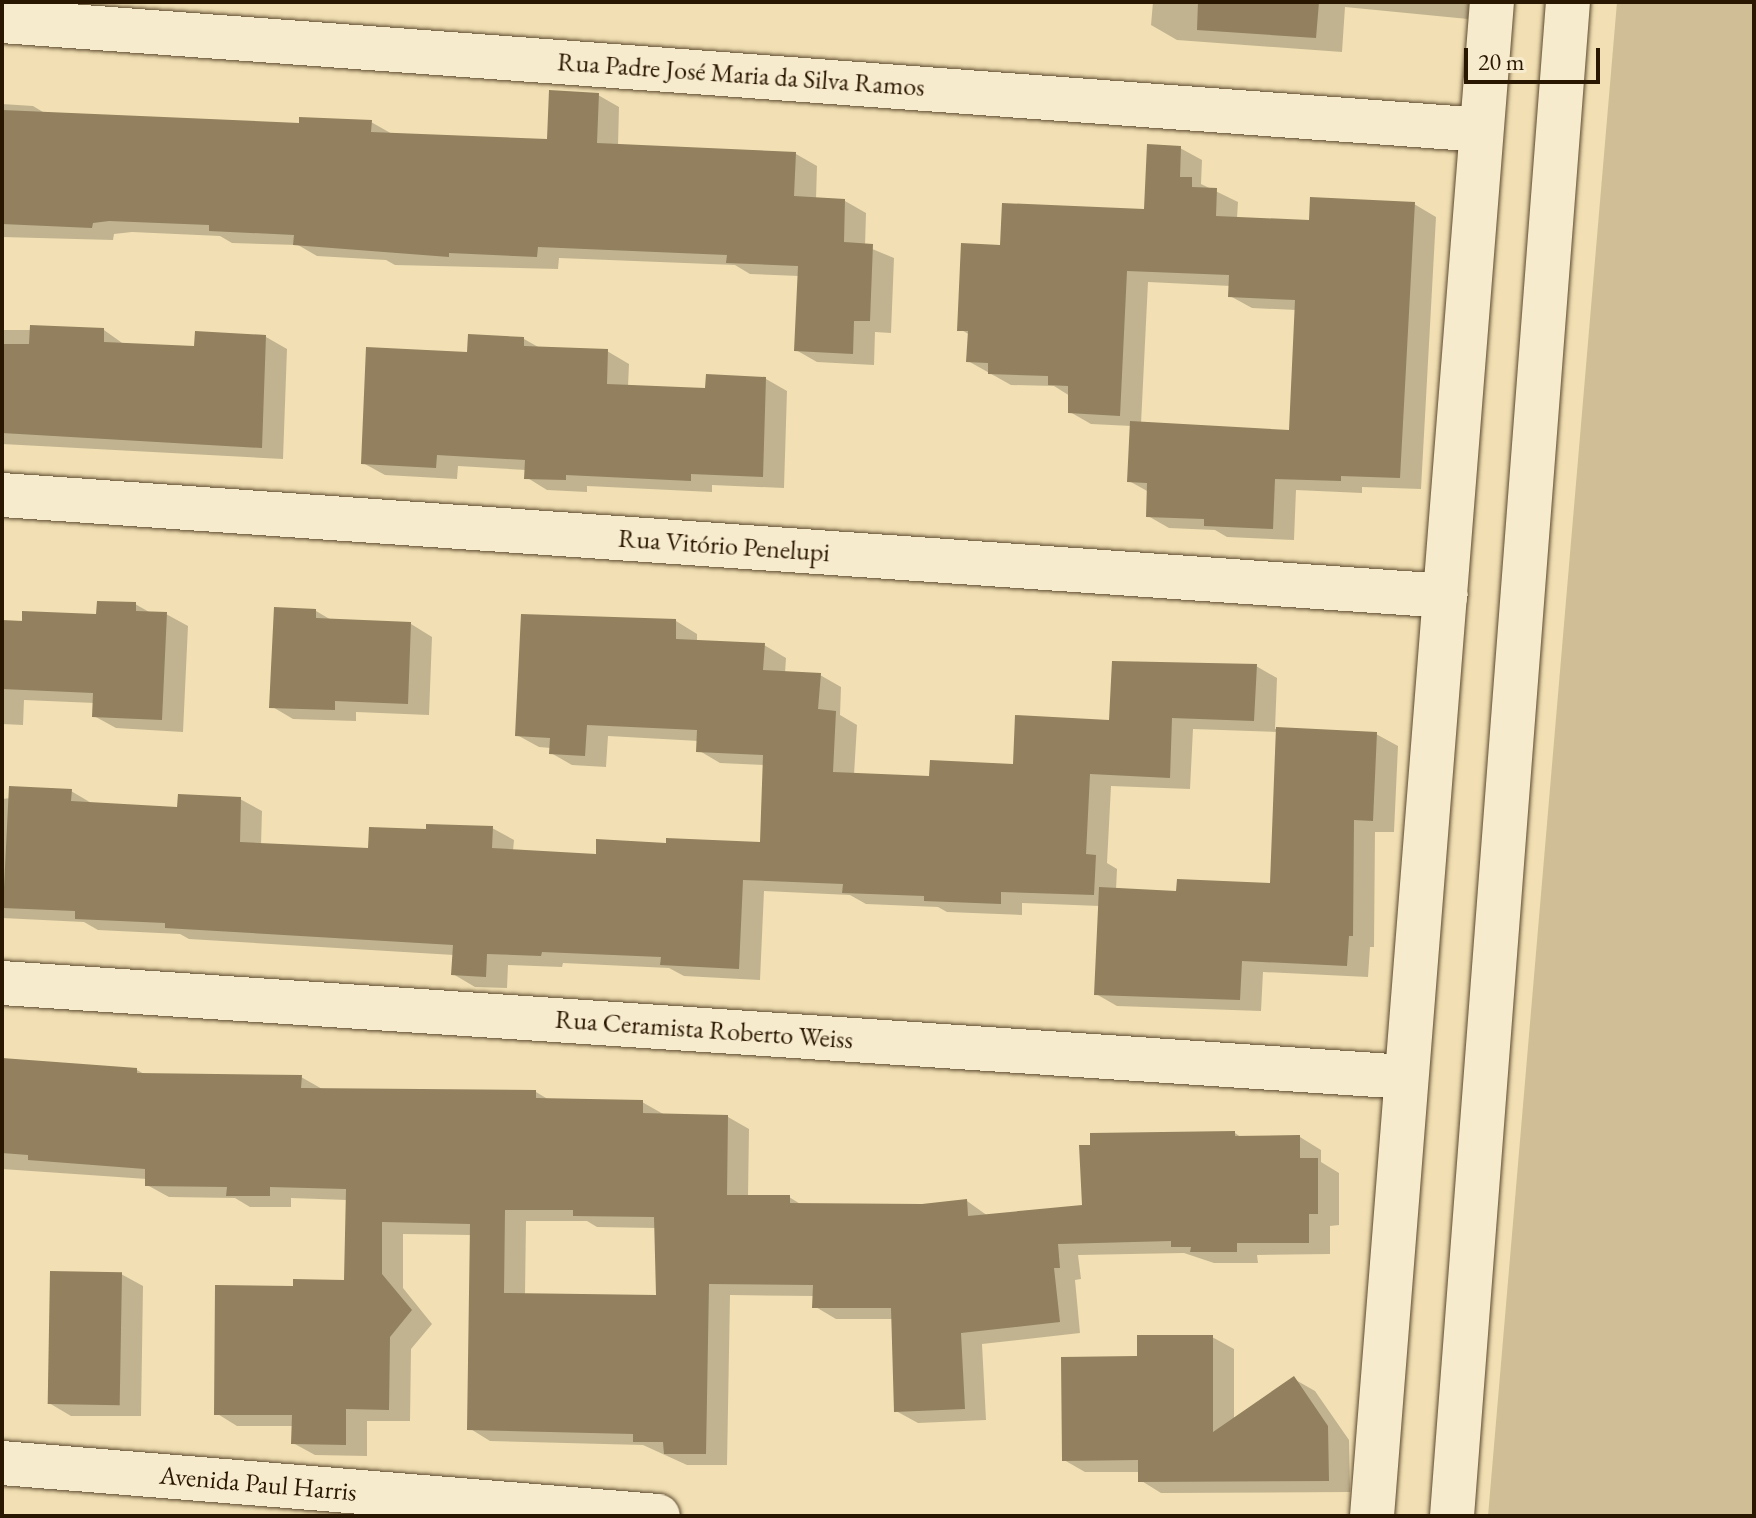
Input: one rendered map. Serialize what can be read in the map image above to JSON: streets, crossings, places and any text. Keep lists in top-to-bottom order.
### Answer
{
  "streets": {
    "street": [
      "Rua Padre José Maria da Silva Ramos",
      "Rua Vitório Penelupi",
      "Rua Ceramista Roberto Weiss",
      "Avenida Paul Harris"
    ]
  },
  "scale_bar": "20 m"
}
